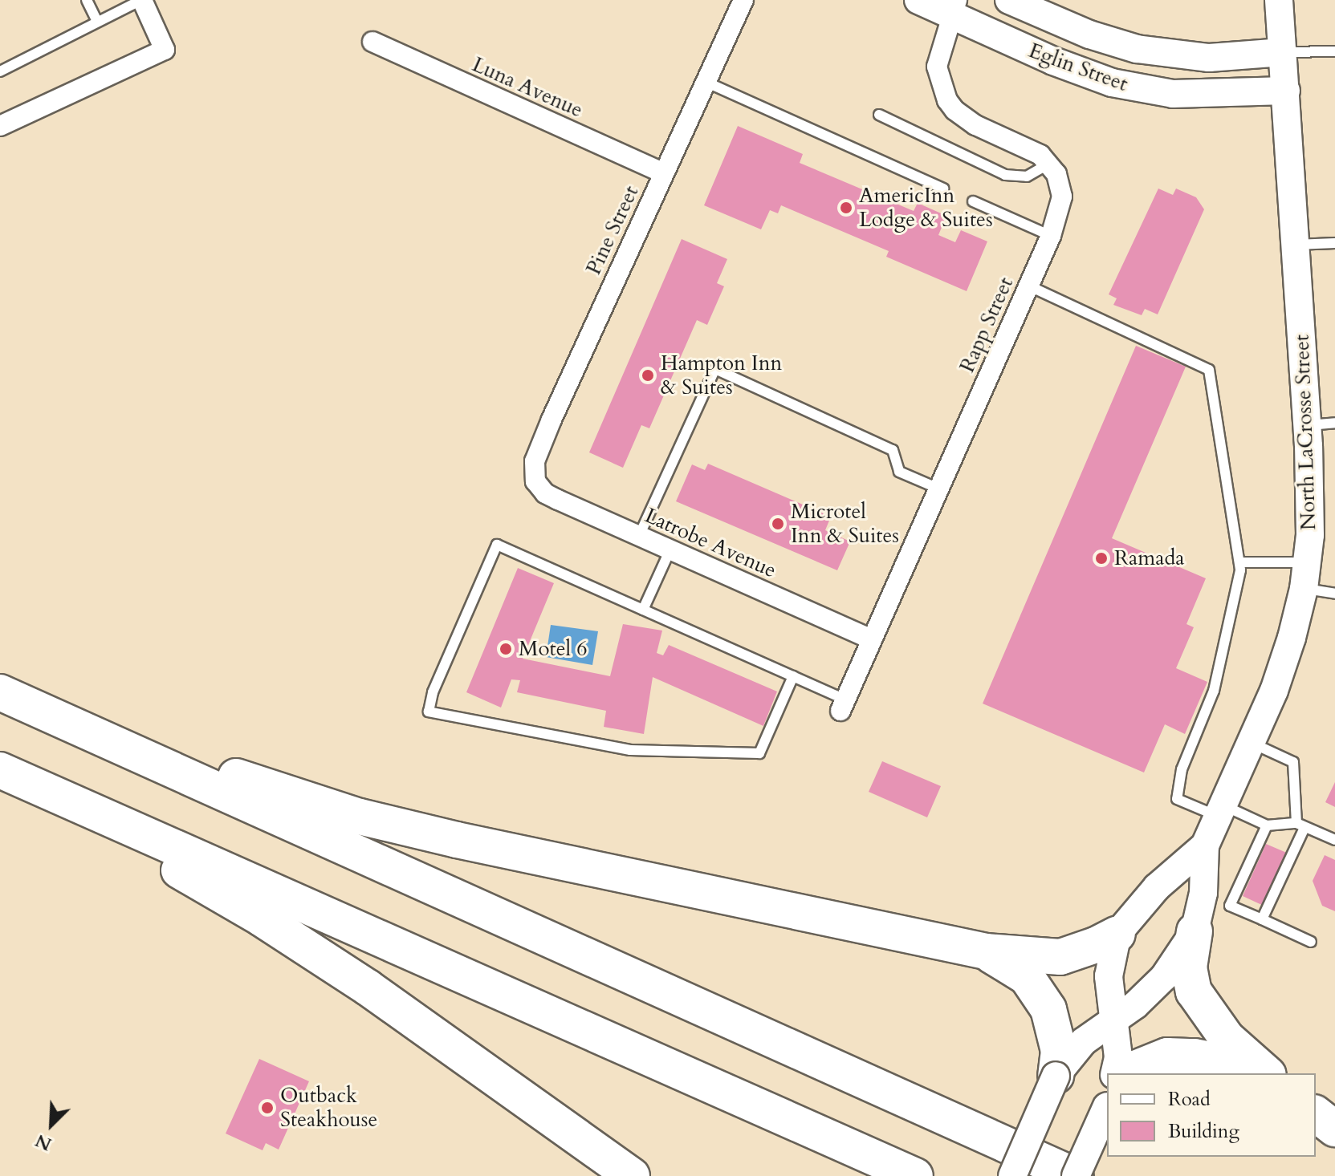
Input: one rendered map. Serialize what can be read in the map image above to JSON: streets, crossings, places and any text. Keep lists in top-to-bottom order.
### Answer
{
  "streets": {
    "main road": ["Eglin Street", "North LaCrosse Street"],
    "street": [
      "Luna Avenue",
      "Pine Street",
      "Rapp Street",
      "Latrobe Avenue"
    ]
  },
  "crossings": [
    ["Eglin Street", "North LaCrosse Street"],
    ["Luna Avenue", "Pine Street"],
    ["Pine Street", "Latrobe Avenue"],
    ["Rapp Street", "Latrobe Avenue"]
  ],
  "places": [
    "AmericInn Lodge & Suites",
    "Hampton Inn & Suites",
    "Microtel Inn & Suites",
    "Ramada",
    "Motel 6",
    "Outback Steakhouse"
  ],
  "legend": ["Road", "Building"],
  "north": "bottom left"
}
